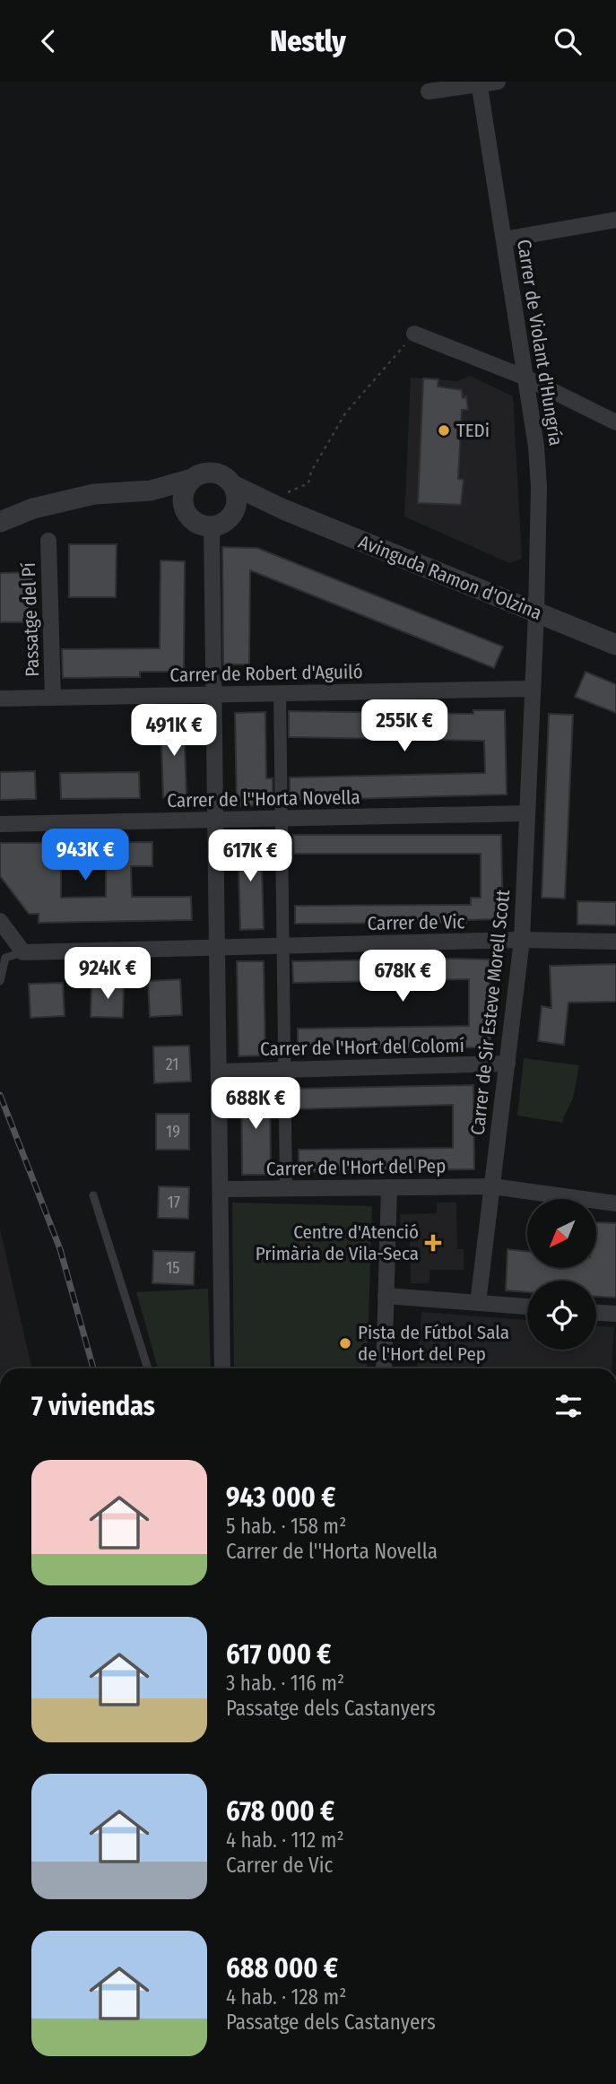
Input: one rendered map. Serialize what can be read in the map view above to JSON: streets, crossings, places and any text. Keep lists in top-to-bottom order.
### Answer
{
  "streets": {
    "street": [
      "Carrer de Violant d'Hungría",
      "Avinguda Ramon d'Olzina",
      "Passatge del Pí",
      "Carrer de Robert d'Aguiló",
      "Carrer de l''Horta Novella",
      "Carrer de Vic",
      "Carrer de Sir Esteve Morell Scott",
      "Carrer de l'Hort del Colomí",
      "Carrer de l'Hort del Pep"
    ]
  },
  "crossings": [
    ["Carrer de Violant d'Hungría", "Avinguda Ramon d'Olzina"],
    ["Carrer de Violant d'Hungría", "Carrer de Sir Esteve Morell Scott"],
    ["Avinguda Ramon d'Olzina", "Carrer de Sir Esteve Morell Scott"],
    ["Passatge del Pí", "Carrer de Robert d'Aguiló"],
    ["Carrer de Robert d'Aguiló", "Carrer de Sir Esteve Morell Scott"],
    ["Carrer de l''Horta Novella", "Carrer de Sir Esteve Morell Scott"],
    ["Carrer de Vic", "Carrer de Sir Esteve Morell Scott"],
    ["Carrer de Sir Esteve Morell Scott", "Carrer de l'Hort del Colomí"],
    ["Carrer de Sir Esteve Morell Scott", "Carrer de l'Hort del Pep"]
  ],
  "places": {
    "other": ["TEDi", "Pista de Fútbol Sala de l'Hort del Pep"],
    "health": ["Centre d'Atenció Primària de Vila-Seca"]
  },
  "house_numbers": [
    "21",
    "19",
    "17",
    "15"
  ],
  "north": "bottom left",
  "page": {
    "header": "Nestly",
    "price": [
      "255K €",
      "491K €",
      "943K €",
      "617K €",
      "924K €",
      "678K €",
      "688K €"
    ],
    "heading": "7 viviendas",
    "list": [
      {
        "name": "943 000 €",
        "note": "5 hab. · 158 m² · Carrer de l''Horta Novella"
      },
      {
        "name": "617 000 €",
        "note": "3 hab. · 116 m² · Passatge dels Castanyers"
      },
      {
        "name": "678 000 €",
        "note": "4 hab. · 112 m² · Carrer de Vic"
      },
      {
        "name": "688 000 €",
        "note": "4 hab. · 128 m² · Passatge dels Castanyers"
      }
    ]
  }
}
